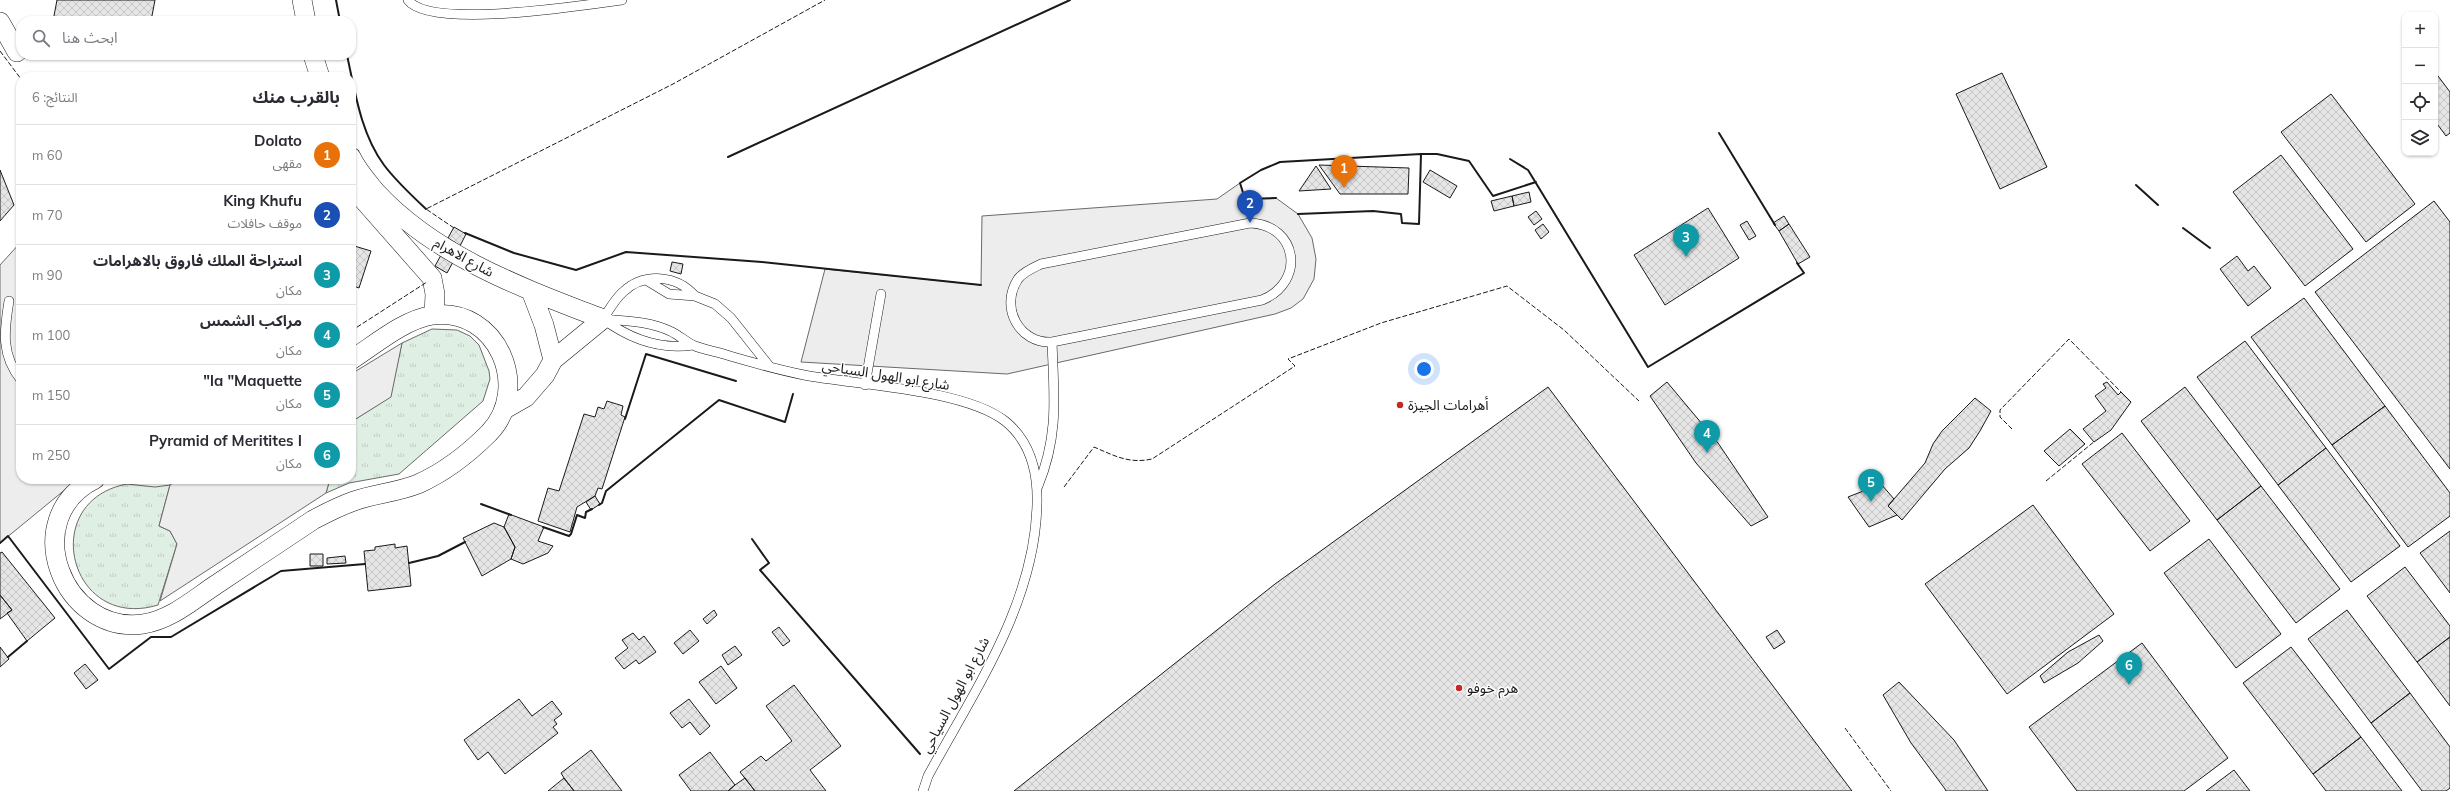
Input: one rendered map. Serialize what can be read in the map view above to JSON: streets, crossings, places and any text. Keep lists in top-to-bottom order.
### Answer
{
  "streets": {
    "street": ["شارع الاهرام"],
    "lane": ["شارع ابو الهول السياحي"]
  },
  "crossings": [
    ["شارع الاهرام", "شارع ابو الهول السياحي"]
  ],
  "places": ["أهرامات الجيزة", "هرم خوفو"],
  "page": {
    "map_buttons": ["+", "−"],
    "search": "ابحث هنا",
    "heading": ["بالقرب منك", "النتائج: 6"],
    "list": [
      {
        "mark": "1",
        "name": "Dolato",
        "note": "مقهى",
        "value": "60 m"
      },
      {
        "mark": "2",
        "name": "King Khufu",
        "note": "موقف حافلات",
        "value": "70 m"
      },
      {
        "mark": "3",
        "name": "استراحة الملك فاروق بالاهرامات",
        "note": "مكان",
        "value": "90 m"
      },
      {
        "mark": "4",
        "name": "مراكب الشمس",
        "note": "مكان",
        "value": "100 m"
      },
      {
        "mark": "5",
        "name": "la \"Maquette\"",
        "note": "مكان",
        "value": "150 m"
      },
      {
        "mark": "6",
        "name": "Pyramid of Meritites I",
        "note": "مكان",
        "value": "250 m"
      }
    ],
    "pins": [
      "1",
      "2",
      "3",
      "4",
      "5",
      "6"
    ]
  }
}
